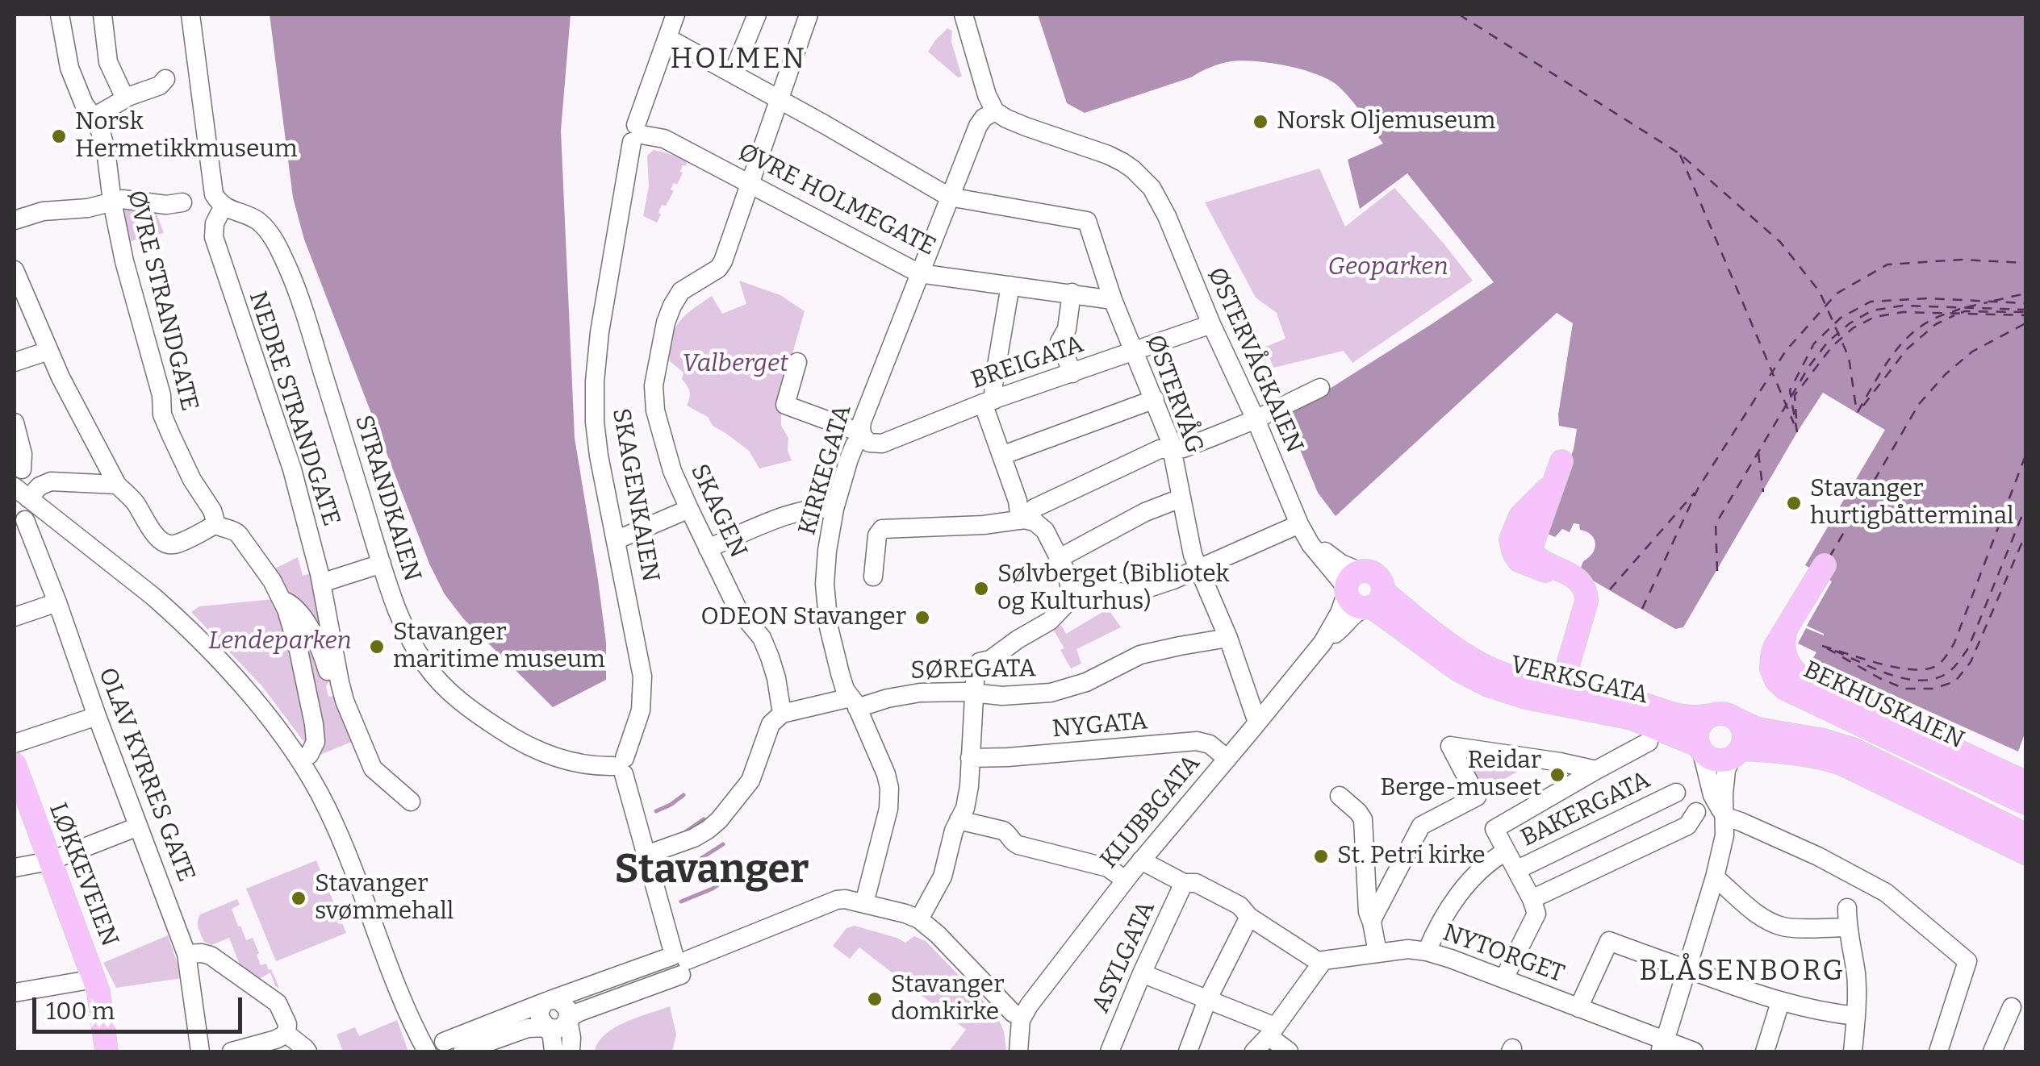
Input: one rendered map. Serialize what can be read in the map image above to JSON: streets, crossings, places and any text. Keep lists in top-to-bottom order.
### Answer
{
  "streets": {
    "main road": ["VERKSGATA", "BEKHUSKAIEN", "LØKKEVEIEN"],
    "street": [
      "ØVRE HOLMEGATE",
      "ØVRE STRANDGATE",
      "ØSTERVÅGKAIEN",
      "BREIGATA",
      "ØSTERVÅG",
      "NEDRE STRANDGATE",
      "KIRKEGATA",
      "SKAGENKAIEN",
      "STRANDKAIEN",
      "SKAGEN",
      "SØREGATA",
      "NYGATA",
      "OLAV KYRRES GATE",
      "BAKERGATA",
      "KLUBBGATA",
      "NYTORGET",
      "ASYLGATA"
    ]
  },
  "crossings": [
    ["ØVRE HOLMEGATE", "ØSTERVÅG"],
    ["ØVRE HOLMEGATE", "KIRKEGATA"],
    ["ØVRE HOLMEGATE", "SKAGENKAIEN"],
    ["ØVRE HOLMEGATE", "SKAGEN"],
    ["ØSTERVÅGKAIEN", "BREIGATA"],
    ["ØSTERVÅGKAIEN", "KIRKEGATA"],
    ["ØSTERVÅGKAIEN", "VERKSGATA"],
    ["ØSTERVÅGKAIEN", "KLUBBGATA"],
    ["BREIGATA", "ØSTERVÅG"],
    ["BREIGATA", "KIRKEGATA"],
    ["ØSTERVÅG", "KIRKEGATA"],
    ["ØSTERVÅG", "SØREGATA"],
    ["ØSTERVÅG", "KLUBBGATA"],
    ["NEDRE STRANDGATE", "STRANDKAIEN"],
    ["KIRKEGATA", "SØREGATA"],
    ["SKAGENKAIEN", "STRANDKAIEN"],
    ["SKAGEN", "SØREGATA"],
    ["VERKSGATA", "KLUBBGATA"],
    ["NYGATA", "KLUBBGATA"]
  ],
  "districts": ["HOLMEN", "Stavanger", "BLÅSENBORG"],
  "parks": ["Geoparken", "Valberget", "Lendeparken"],
  "places": [
    "Norsk Oljemuseum",
    "Norsk Hermetikkmuseum",
    "Stavanger hurtigbåtterminal",
    "Sølvberget (Bibliotek og Kulturhus)",
    "ODEON Stavanger",
    "Stavanger maritime museum",
    "Reidar Berge-museet",
    "St. Petri kirke",
    "Stavanger svømmehall",
    "Stavanger domkirke"
  ],
  "scale_bar": "100 m"
}
